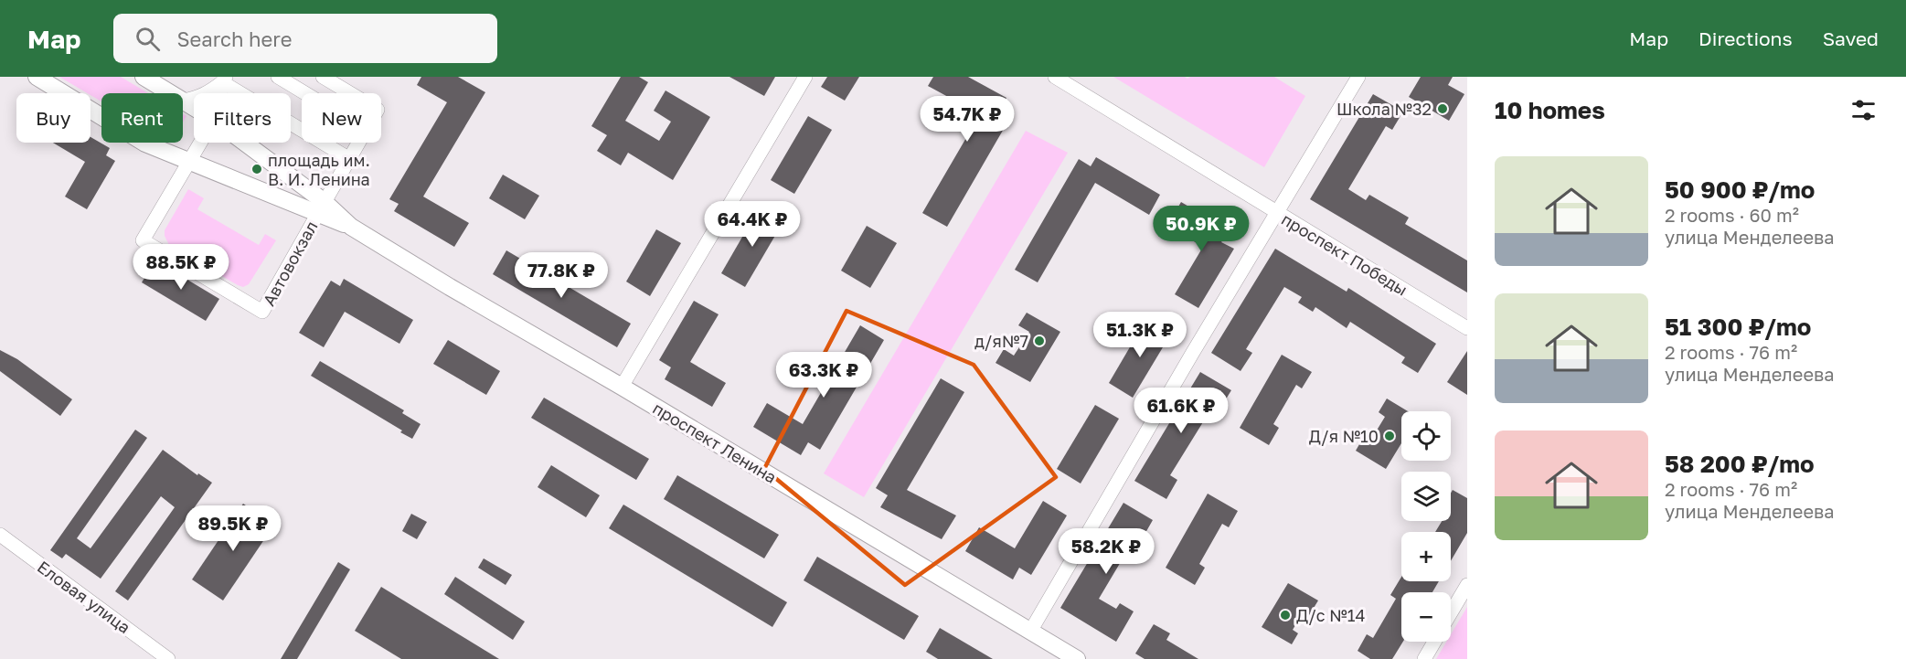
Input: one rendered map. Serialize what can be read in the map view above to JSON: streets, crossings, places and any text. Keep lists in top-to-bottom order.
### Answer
{
  "streets": {
    "street": [
      "проспект Победы",
      "Автовокзал",
      "проспект Ленина",
      "Еловая улица"
    ]
  },
  "crossings": [
    ["Автовокзал", "проспект Ленина"]
  ],
  "places": [
    "Школа №32",
    "площадь им. В. И. Ленина",
    "д/я№7",
    "Д/я №10",
    "Д/с №14"
  ],
  "page": {
    "header": "Map",
    "search": "Search here",
    "nav": ["Map", "Directions", "Saved"],
    "heading": "10 homes",
    "chip": [
      "Buy",
      "Rent",
      "Filters",
      "New"
    ],
    "price": [
      "54.7K ₽",
      "64.4K ₽",
      "50.9K ₽",
      "88.5K ₽",
      "77.8K ₽",
      "51.3K ₽",
      "63.3K ₽",
      "61.6K ₽",
      "89.5K ₽",
      "58.2K ₽"
    ],
    "list": [
      {
        "name": "50 900 ₽/mo",
        "note": "2 rooms · 60 m² · улица Менделеева"
      },
      {
        "name": "51 300 ₽/mo",
        "note": "2 rooms · 76 m² · улица Менделеева"
      },
      {
        "name": "58 200 ₽/mo",
        "note": "2 rooms · 76 m² · улица Менделеева"
      }
    ],
    "map_buttons": ["+", "−"]
  }
}
